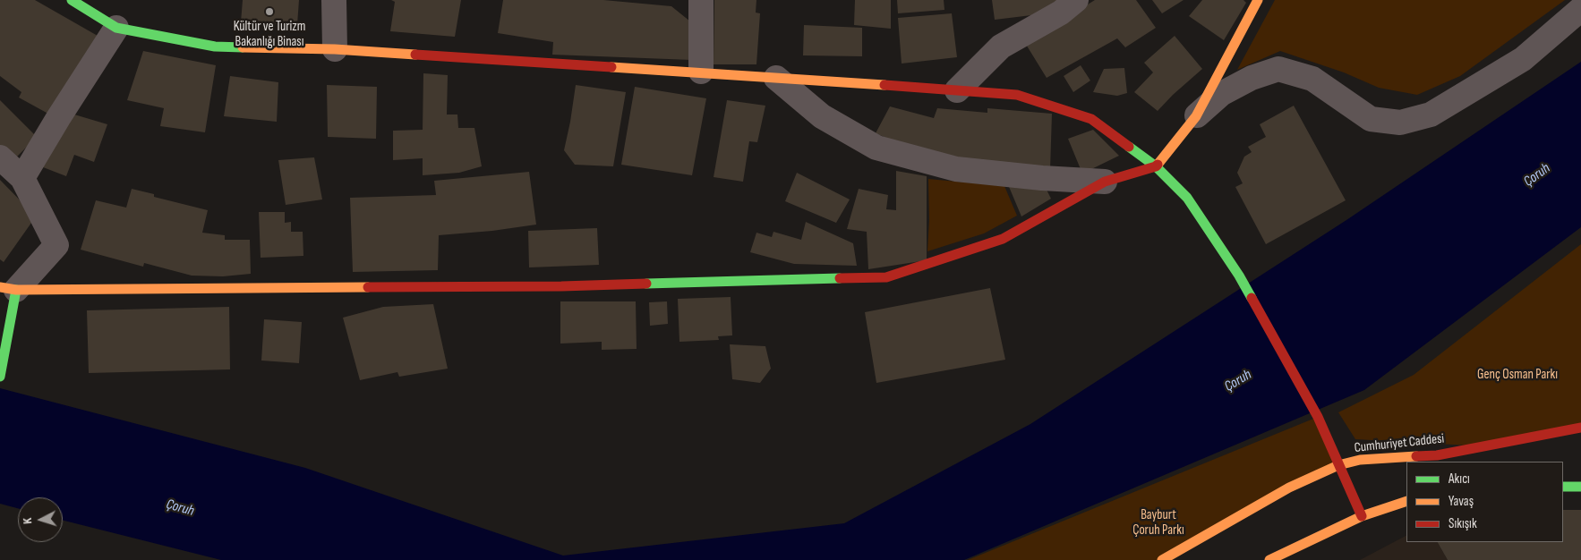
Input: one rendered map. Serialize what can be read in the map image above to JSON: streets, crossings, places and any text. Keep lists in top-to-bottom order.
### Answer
{
  "streets": {
    "street": ["Cumhuriyet Caddesi"]
  },
  "water": ["Çoruh"],
  "parks": ["Genç Osman Parkı", "Bayburt Çoruh Parkı"],
  "places": ["Kültür ve Turizm Bakanlığı Binası"],
  "legend": ["Akıcı", "Yavaş", "Sıkışık"],
  "north": "left"
}
